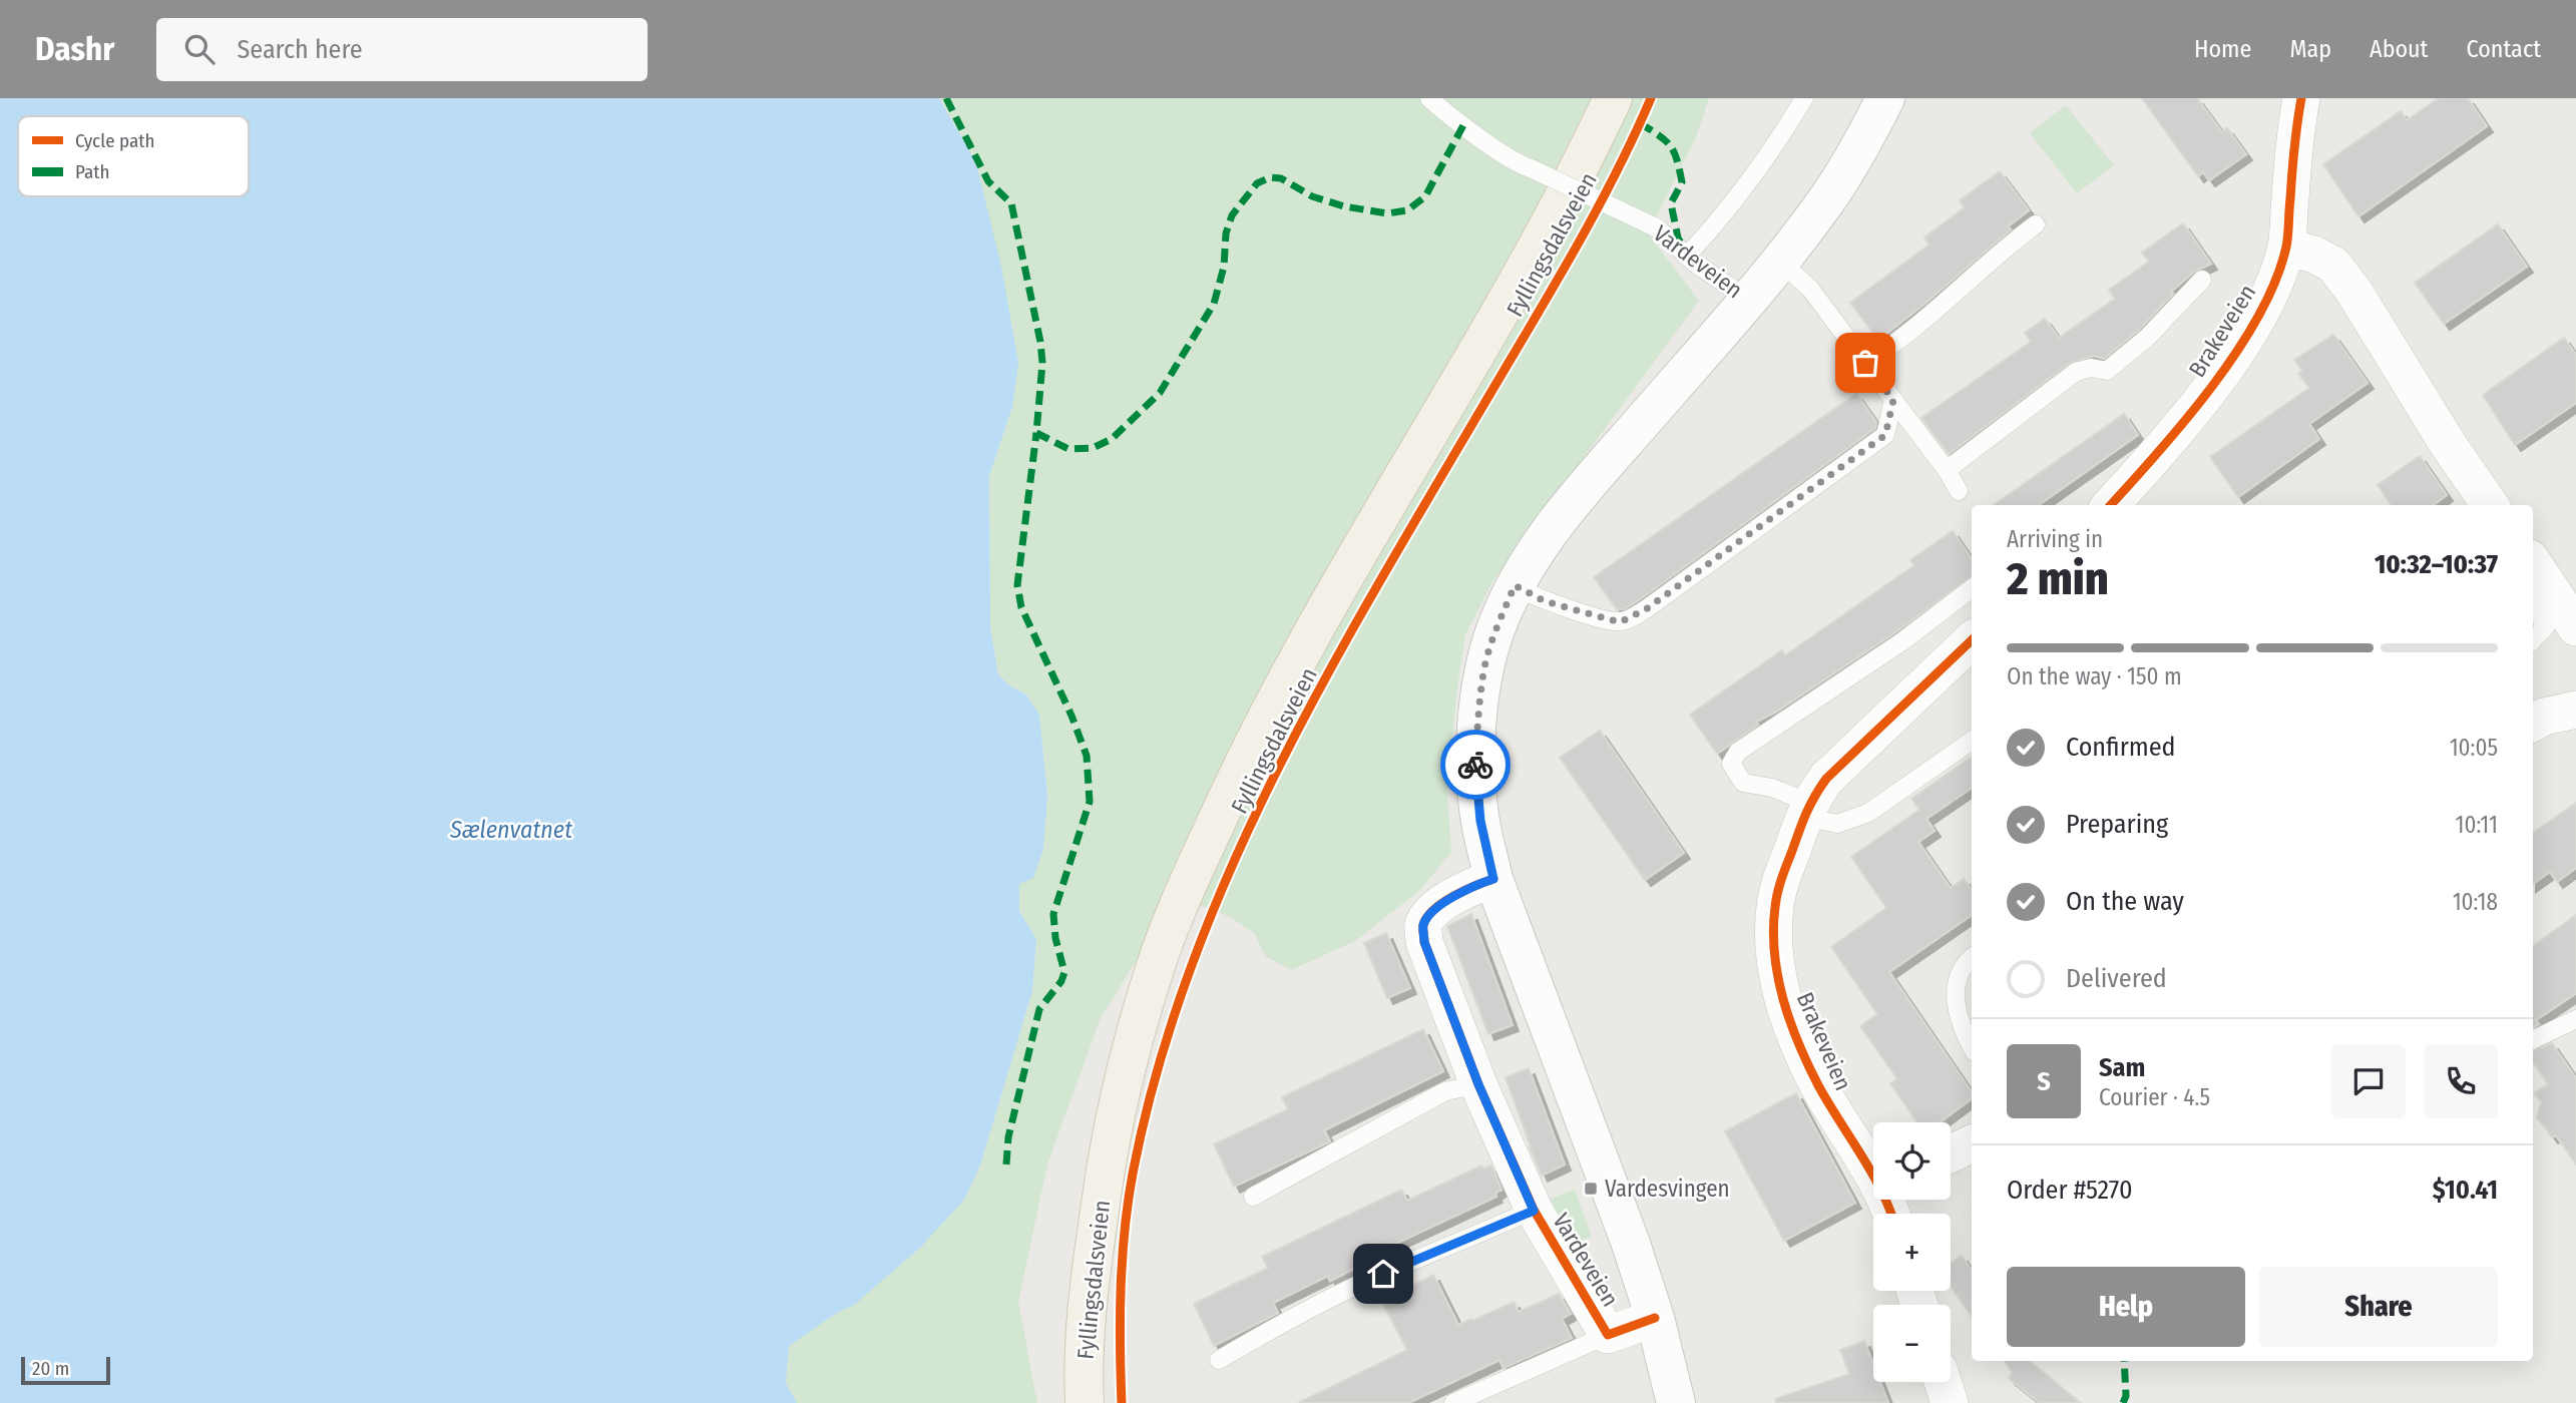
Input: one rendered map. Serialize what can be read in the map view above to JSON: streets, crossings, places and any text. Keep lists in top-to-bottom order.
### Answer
{
  "streets": {
    "main road": ["Fyllingsdalsveien", "Vardeveien"],
    "street": ["Brakeveien"]
  },
  "water": ["Sælenvatnet"],
  "places": {
    "transit": ["Vardesvingen"]
  },
  "legend": ["Cycle path", "Path"],
  "scale_bar": "20 m",
  "page": {
    "header": "Dashr",
    "search": "Search here",
    "nav": [
      "Home",
      "Map",
      "About",
      "Contact"
    ],
    "heading": ["2 min", "Arriving in", "10:32–10:37"],
    "panel": [
      "Sam",
      "Courier · 4.5",
      "Order #5270",
      "$10.41"
    ],
    "bar": "On the way · 150 m",
    "list": [
      ["Confirmed", "10:05"],
      ["Preparing", "10:11"],
      ["On the way", "10:18"],
      "Delivered"
    ],
    "round": "S",
    "map_buttons": ["+", "−"],
    "buttons": ["Help", "Share"],
    "scale": "20 m"
  }
}
